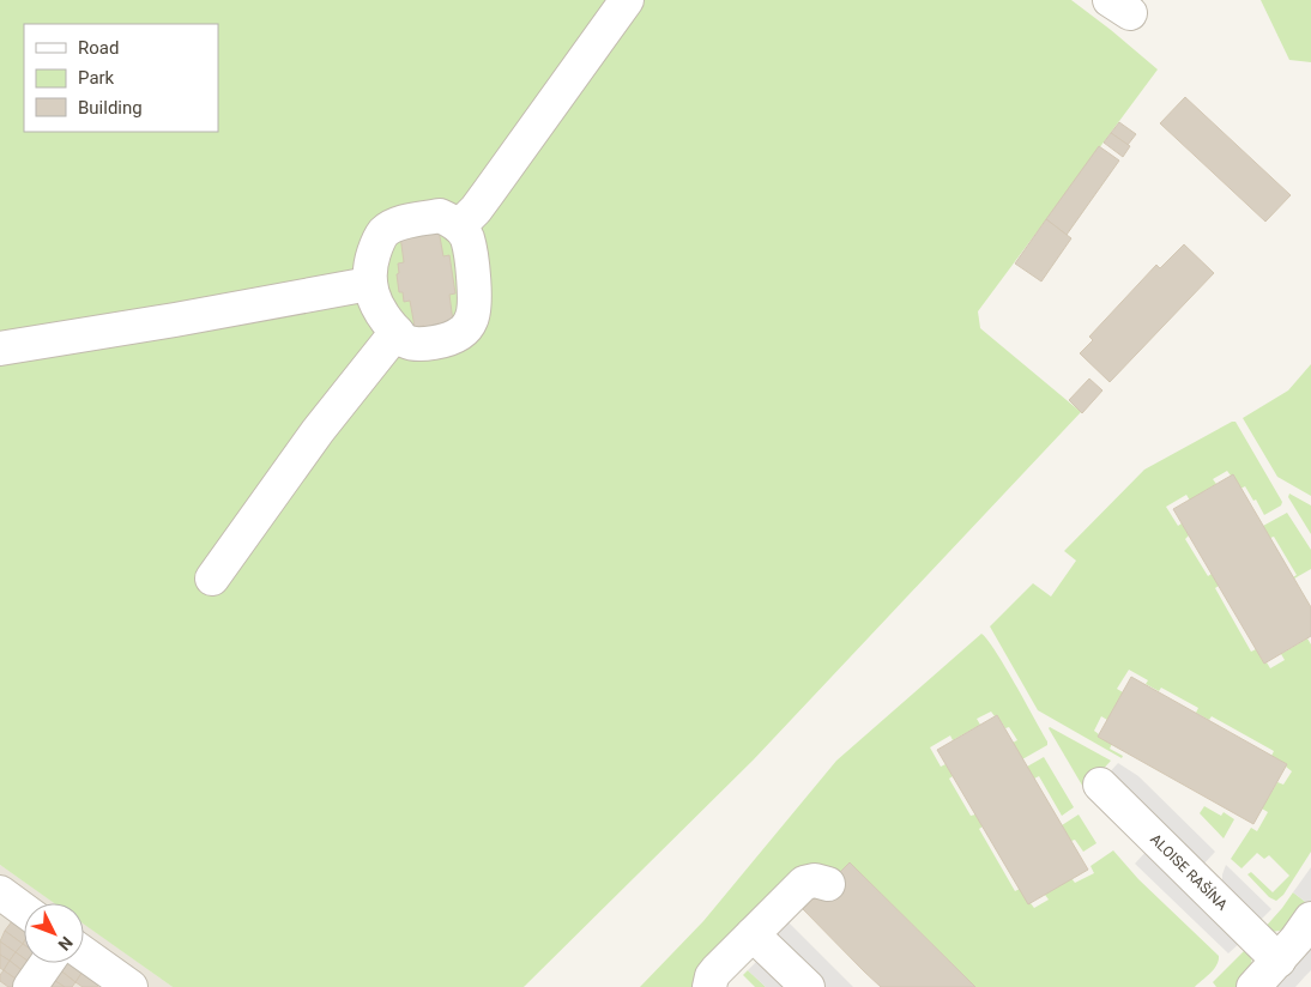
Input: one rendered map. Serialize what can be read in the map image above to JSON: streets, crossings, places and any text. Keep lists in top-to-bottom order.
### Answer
{
  "streets": {
    "street": ["ALOISE RAŠÍNA"]
  },
  "legend": ["Road", "Park", "Building"],
  "north": "bottom right"
}
